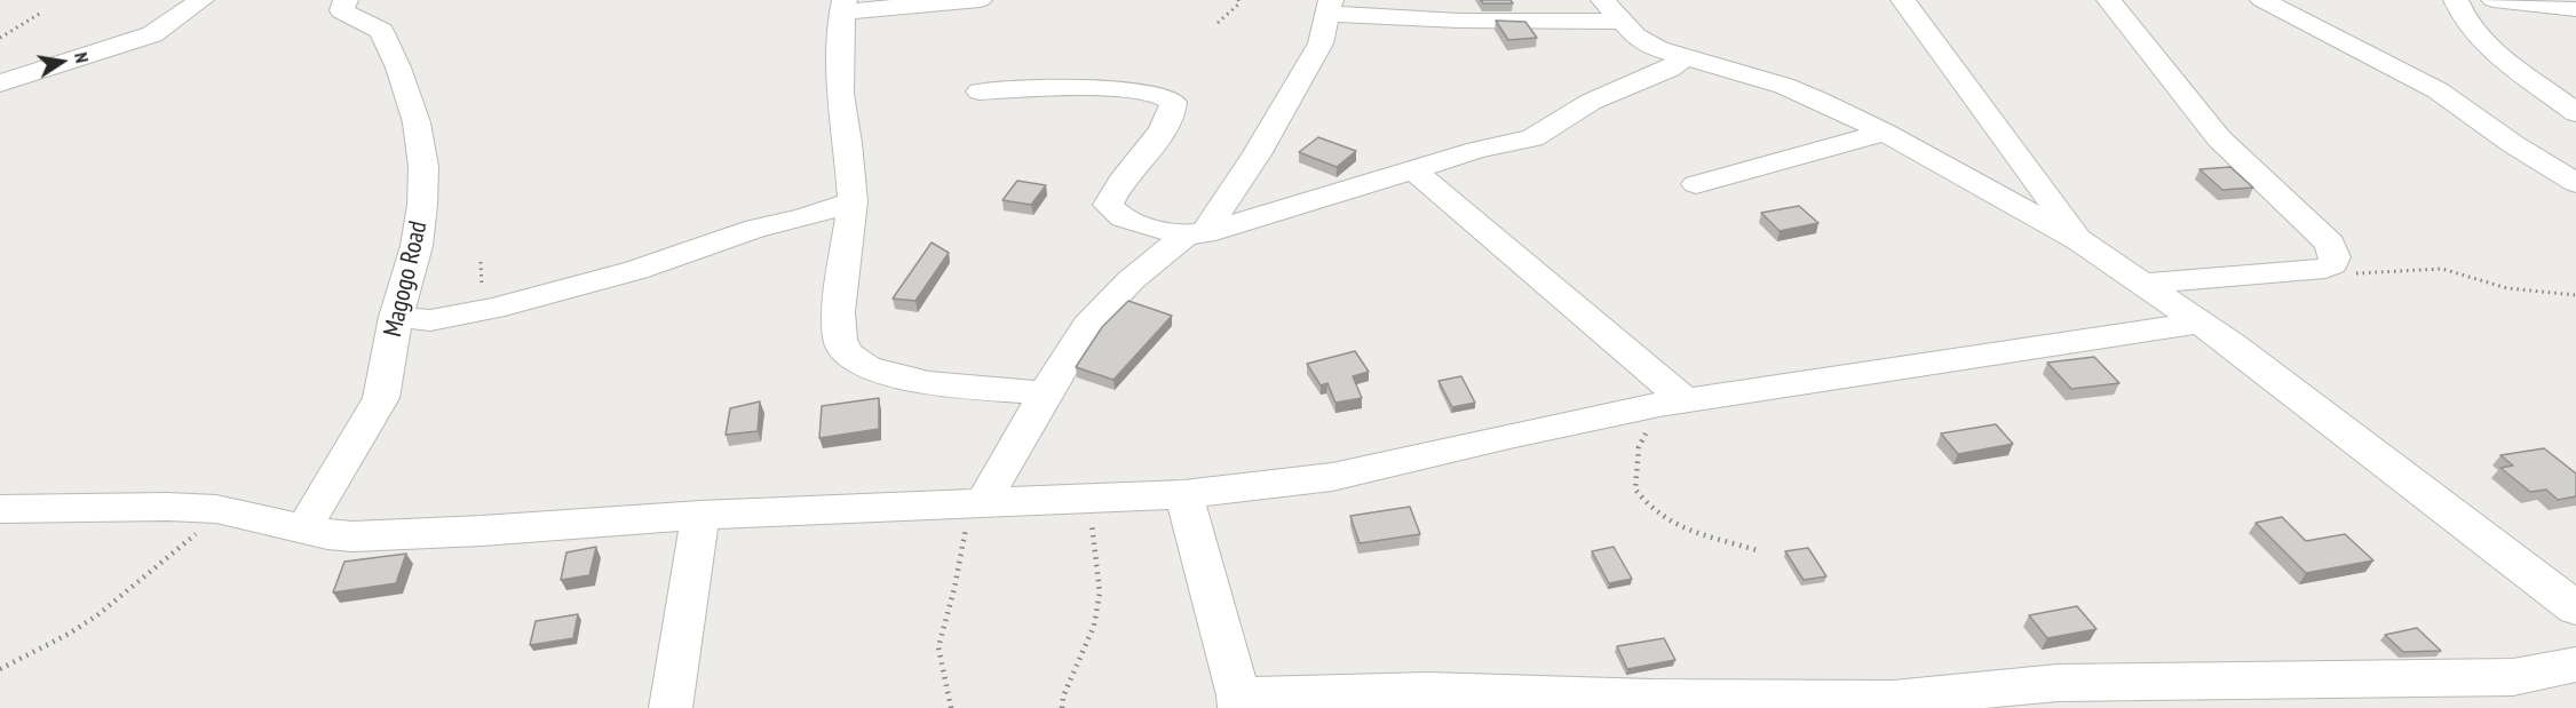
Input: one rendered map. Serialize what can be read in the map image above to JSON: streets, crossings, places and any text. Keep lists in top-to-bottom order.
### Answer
{
  "streets": {
    "street": ["Magogo Road"]
  },
  "north": "right"
}
